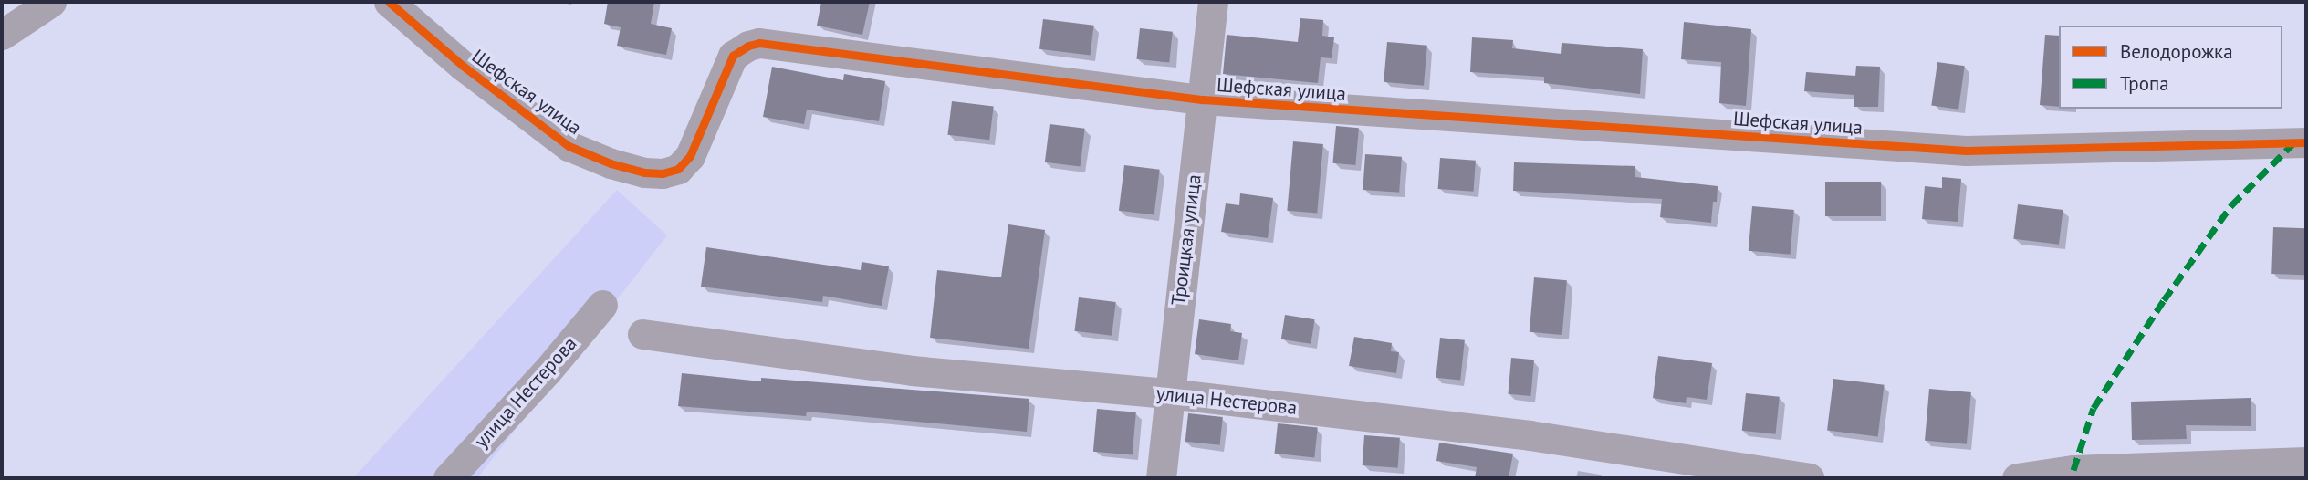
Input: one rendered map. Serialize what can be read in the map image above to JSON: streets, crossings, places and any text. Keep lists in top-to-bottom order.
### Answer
{
  "streets": {
    "street": ["Шефская улица", "Троицкая улица", "улица Нестерова"]
  },
  "crossings": [
    ["Шефская улица", "Троицкая улица"],
    ["Троицкая улица", "улица Нестерова"]
  ],
  "legend": ["Велодорожка", "Тропа"]
}
